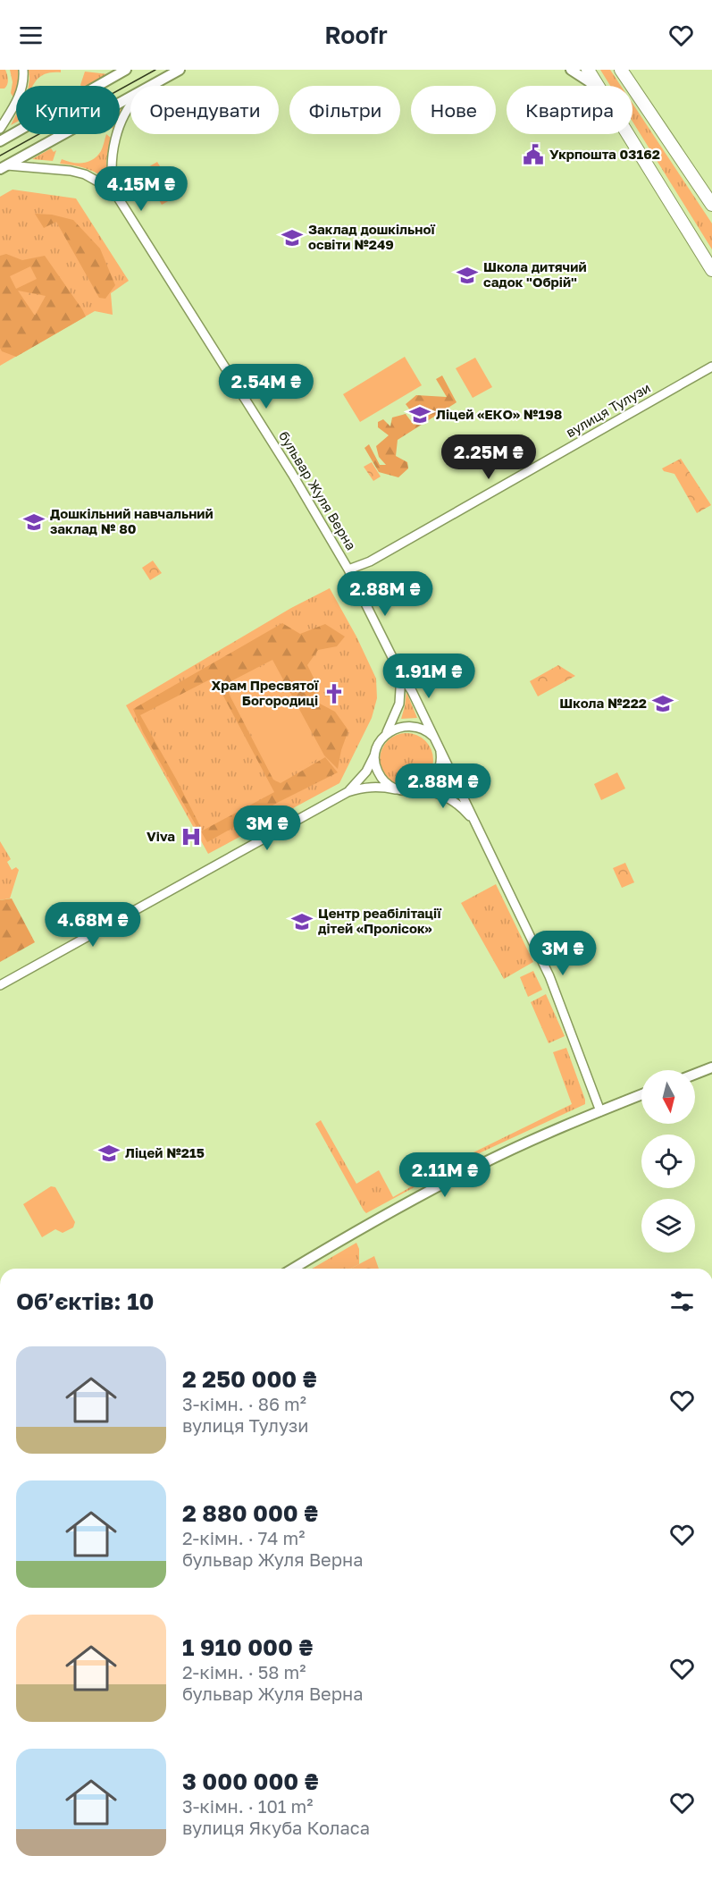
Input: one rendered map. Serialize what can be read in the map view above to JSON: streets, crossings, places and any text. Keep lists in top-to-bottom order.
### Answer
{
  "streets": {
    "street": ["вулиця Тулузи", "бульвар Жуля Верна"]
  },
  "crossings": [
    ["вулиця Тулузи", "бульвар Жуля Верна"]
  ],
  "places": {
    "public building": ["Укрпошта 03162"],
    "school or university": [
      "Заклад дошкільної освіти №249",
      "Школа дитячий садок \"Обрій\"",
      "Ліцей «ЕКО» №198",
      "Дошкільний навчальний заклад № 80",
      "Школа №222",
      "Центр реабілітації дітей «Пролісок»",
      "Ліцей №215"
    ],
    "church": ["Храм Пресвятої Богородиці"],
    "hospital": ["Viva"]
  },
  "north": "bottom",
  "page": {
    "header": "Roofr",
    "chip": [
      "Купити",
      "Орендувати",
      "Фільтри",
      "Нове",
      "Квартира"
    ],
    "price": [
      "4.15M ₴",
      "2.54M ₴",
      "2.25M ₴",
      "2.88M ₴",
      "1.91M ₴",
      "2.88M ₴",
      "3M ₴",
      "4.68M ₴",
      "3M ₴",
      "2.11M ₴"
    ],
    "heading": "Об’єктів: 10",
    "list": [
      {
        "name": "2 250 000 ₴",
        "note": "3-кімн. · 86 m² · вулиця Тулузи"
      },
      {
        "name": "2 880 000 ₴",
        "note": "2-кімн. · 74 m² · бульвар Жуля Верна"
      },
      {
        "name": "1 910 000 ₴",
        "note": "2-кімн. · 58 m² · бульвар Жуля Верна"
      },
      {
        "name": "3 000 000 ₴",
        "note": "3-кімн. · 101 m² · вулиця Якуба Коласа"
      }
    ]
  }
}
